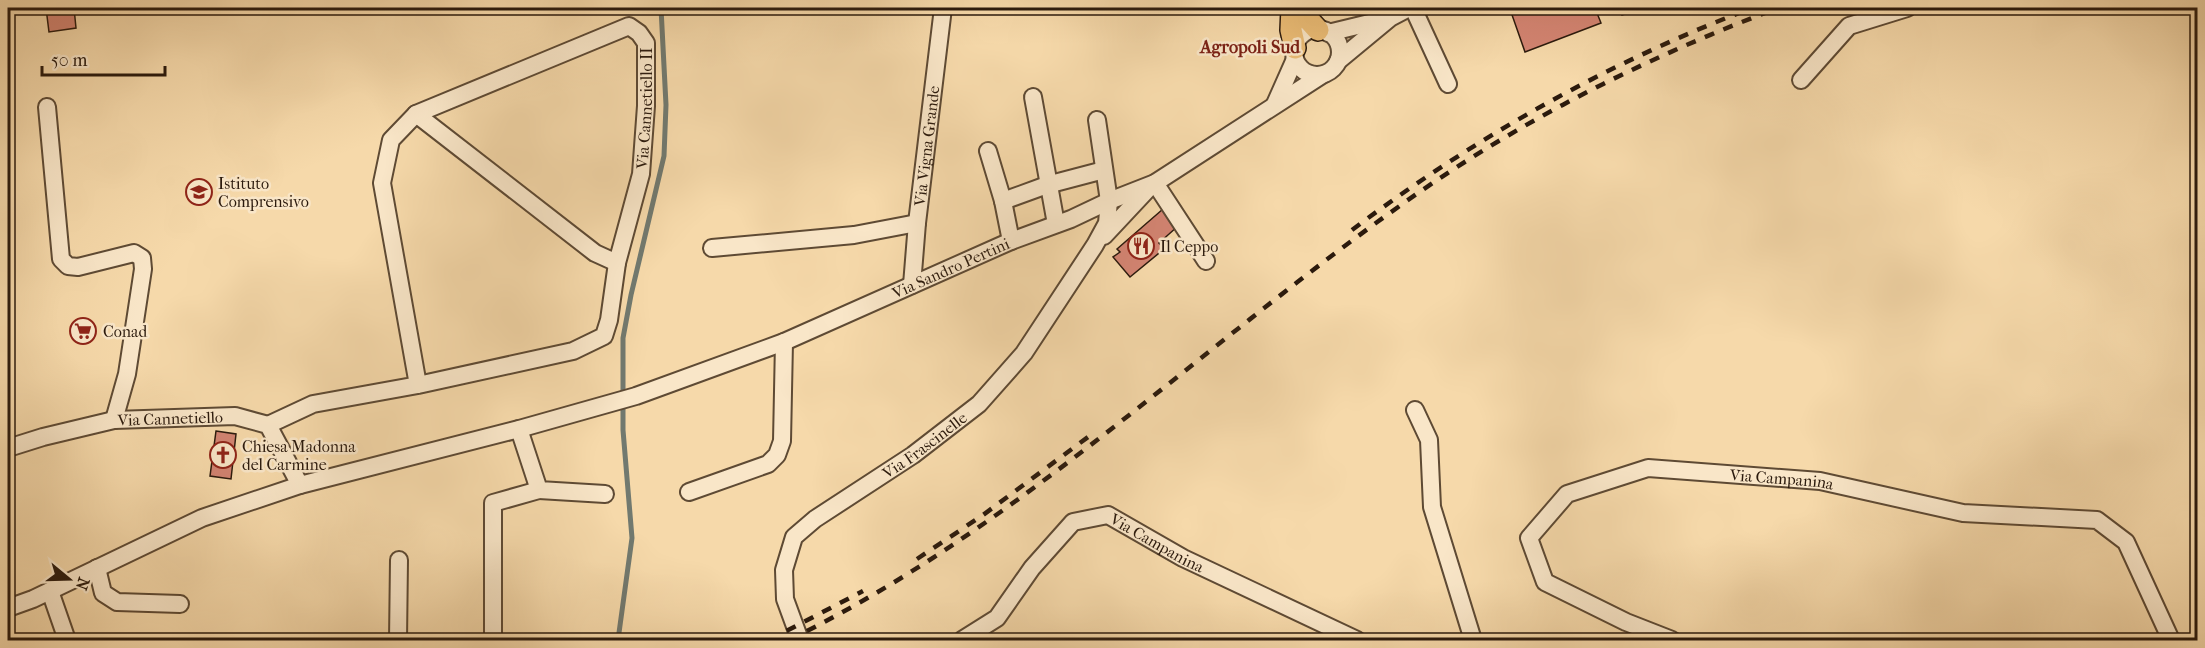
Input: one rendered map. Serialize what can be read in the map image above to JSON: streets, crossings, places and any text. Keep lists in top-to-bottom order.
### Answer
{
  "streets": {
    "street": [
      "Via Cannetiello II",
      "Via Vigna Grande",
      "Via Sandro Pertini",
      "Via Cannetiello",
      "Via Frascinelle",
      "Via Campanina"
    ]
  },
  "crossings": [
    ["Via Cannetiello II", "Via Cannetiello"],
    ["Via Vigna Grande", "Via Sandro Pertini"],
    ["Via Sandro Pertini", "Via Frascinelle"]
  ],
  "districts": ["Agropoli Sud"],
  "places": {
    "school or university": ["Istituto Comprensivo"],
    "restaurant": ["Il Ceppo"],
    "supermarket": ["Conad"],
    "church": ["Chiesa Madonna del Carmine"]
  },
  "scale_bar": "50 m",
  "north": "right"
}
